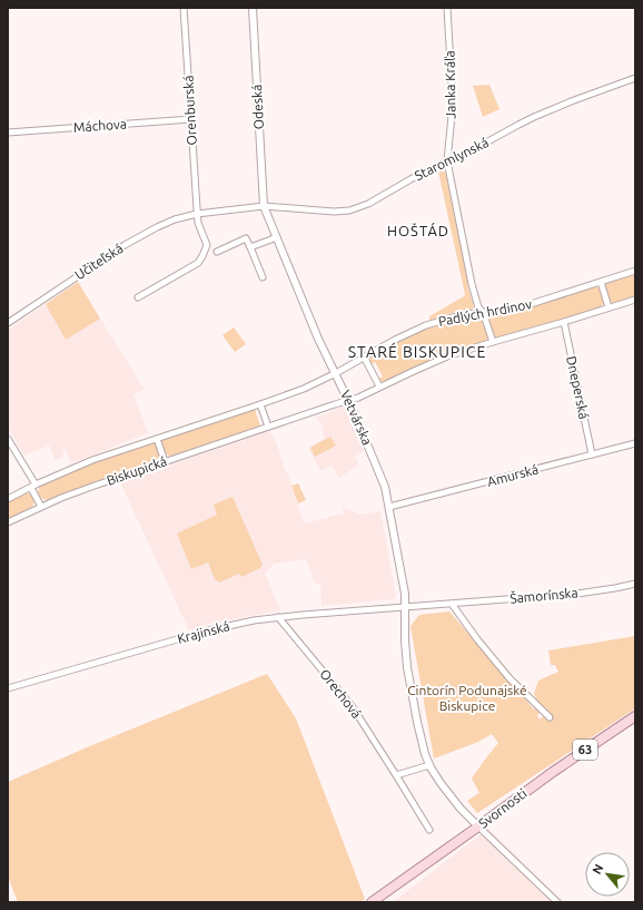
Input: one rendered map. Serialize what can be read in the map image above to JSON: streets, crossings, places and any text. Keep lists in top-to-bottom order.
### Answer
{
  "streets": {
    "main road": ["63", "Svornosti"],
    "street": [
      "Janka Kráľa",
      "Odeská",
      "Orenburská",
      "Máchova",
      "Staromlynská",
      "Učiteľská",
      "Padlých hrdinov",
      "Dneperská",
      "Vetvárska",
      "Biskupická",
      "Amurská",
      "Šamorínska",
      "Krajinská",
      "Orechová"
    ]
  },
  "crossings": [
    ["Janka Kráľa", "Staromlynská"],
    ["Janka Kráľa", "Padlých hrdinov"],
    ["Odeská", "Staromlynská"],
    ["Odeská", "Učiteľská"],
    ["Odeská", "Vetvárska"],
    ["Orenburská", "Máchova"],
    ["Orenburská", "Učiteľská"],
    ["Staromlynská", "Učiteľská"],
    ["Staromlynská", "Vetvárska"],
    ["Učiteľská", "Vetvárska"],
    ["Padlých hrdinov", "Dneperská"],
    ["Padlých hrdinov", "Vetvárska"],
    ["Padlých hrdinov", "Biskupická"],
    ["Dneperská", "Amurská"],
    ["Vetvárska", "Biskupická"],
    ["Vetvárska", "Amurská"],
    ["Vetvárska", "Šamorínska"],
    ["Vetvárska", "Krajinská"],
    ["Vetvárska", "Svornosti"],
    ["Šamorínska", "Krajinská"],
    ["Krajinská", "Orechová"]
  ],
  "districts": ["HOŠTÁD", "STARÉ BISKUPICE"],
  "parks": ["Cintorín Podunajské Biskupice"],
  "north": "top left"
}
